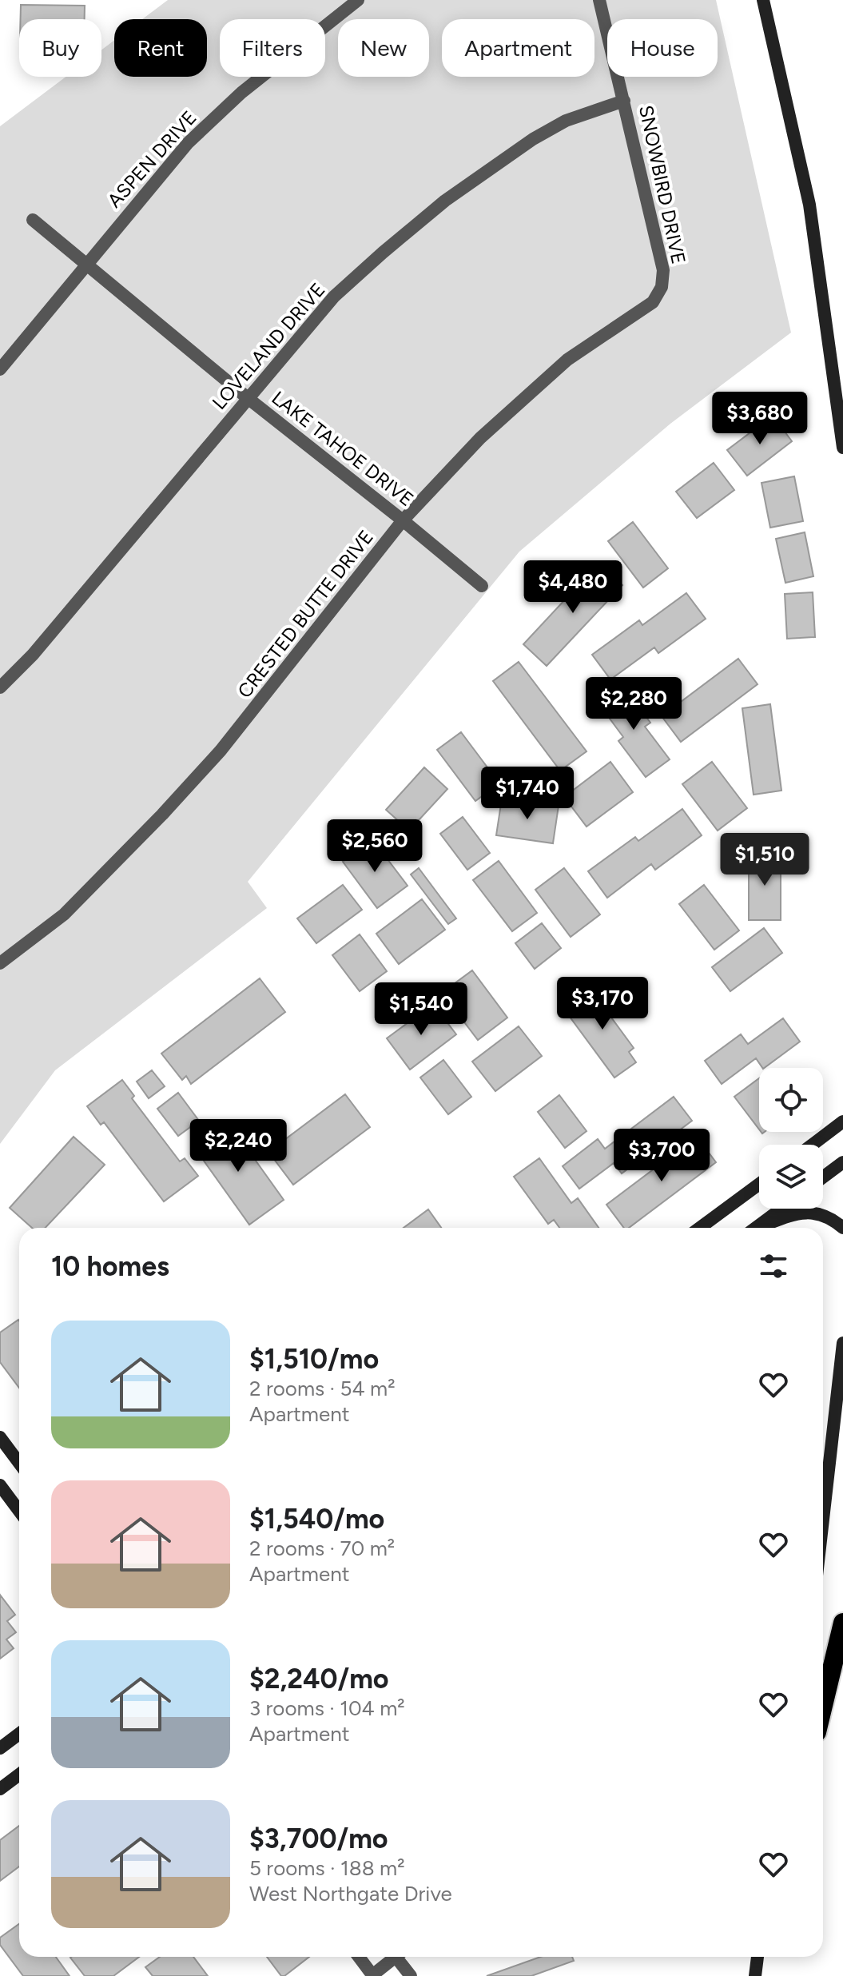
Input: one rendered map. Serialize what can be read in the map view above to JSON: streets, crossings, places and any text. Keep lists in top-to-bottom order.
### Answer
{
  "streets": {
    "street": [
      "ASPEN DRIVE",
      "SNOWBIRD DRIVE",
      "LOVELAND DRIVE",
      "LAKE TAHOE DRIVE",
      "CRESTED BUTTE DRIVE"
    ]
  },
  "crossings": [
    ["ASPEN DRIVE", "LAKE TAHOE DRIVE"],
    ["SNOWBIRD DRIVE", "LOVELAND DRIVE"],
    ["SNOWBIRD DRIVE", "CRESTED BUTTE DRIVE"],
    ["LOVELAND DRIVE", "LAKE TAHOE DRIVE"],
    ["LAKE TAHOE DRIVE", "CRESTED BUTTE DRIVE"]
  ],
  "page": {
    "chip": [
      "Buy",
      "Rent",
      "Filters",
      "New",
      "Apartment",
      "House"
    ],
    "price": [
      "$3,680",
      "$4,480",
      "$2,280",
      "$1,740",
      "$2,560",
      "$1,510",
      "$3,170",
      "$1,540",
      "$2,240",
      "$3,700"
    ],
    "heading": "10 homes",
    "list": [
      {
        "name": "$1,510/mo",
        "note": "2 rooms · 54 m² · Apartment"
      },
      {
        "name": "$1,540/mo",
        "note": "2 rooms · 70 m² · Apartment"
      },
      {
        "name": "$2,240/mo",
        "note": "3 rooms · 104 m² · Apartment"
      },
      {
        "name": "$3,700/mo",
        "note": "5 rooms · 188 m² · West Northgate Drive"
      }
    ]
  }
}
